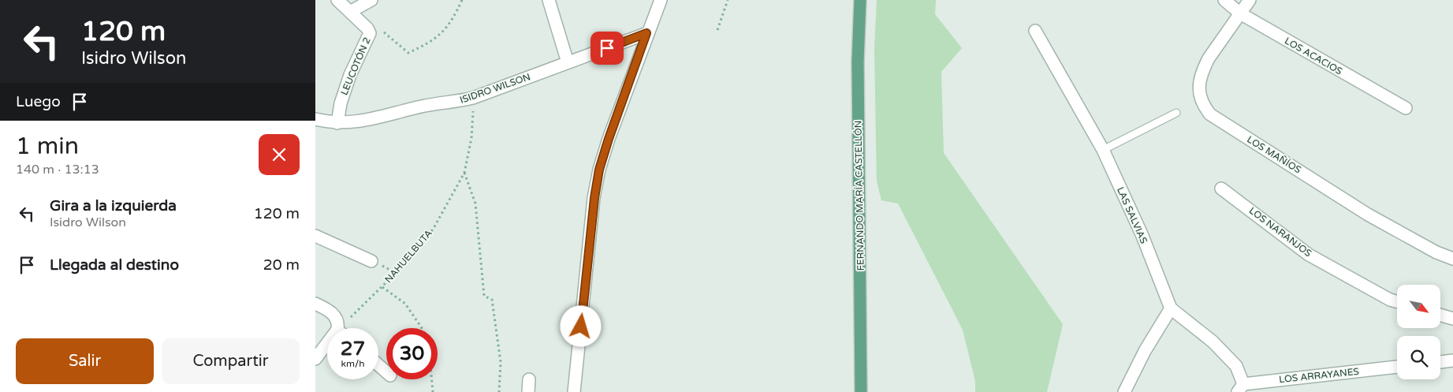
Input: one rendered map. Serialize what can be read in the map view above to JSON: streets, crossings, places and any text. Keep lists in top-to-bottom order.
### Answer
{
  "streets": {
    "main road": ["FERNANDO MARÍA CASTELLÓN"],
    "street": [
      "LOS ACACIOS",
      "LEUCOTÓN 2",
      "ISIDRO WILSON",
      "LOS MAÑÍOS",
      "LAS SALVIAS",
      "LOS NARANJOS",
      "LOS ARRAYANES"
    ],
    "path": ["NAHUELBUTA"]
  },
  "crossings": [
    ["LOS ACACIOS", "LOS MAÑÍOS"],
    ["LEUCOTÓN 2", "ISIDRO WILSON"],
    ["LAS SALVIAS", "LOS ARRAYANES"]
  ],
  "north": "bottom right",
  "page": {
    "turn": ["120 m", "Isidro Wilson"],
    "then": "Luego",
    "heading": ["1 min", "140 m · 13:13"],
    "list": [
      {
        "name": "Gira a la izquierda",
        "note": "Isidro Wilson",
        "value": "120 m"
      },
      {
        "name": "Llegada al destino",
        "value": "20 m"
      }
    ],
    "speed": "27 km/h",
    "limit": "30",
    "buttons": ["Salir", "Compartir"]
  }
}
